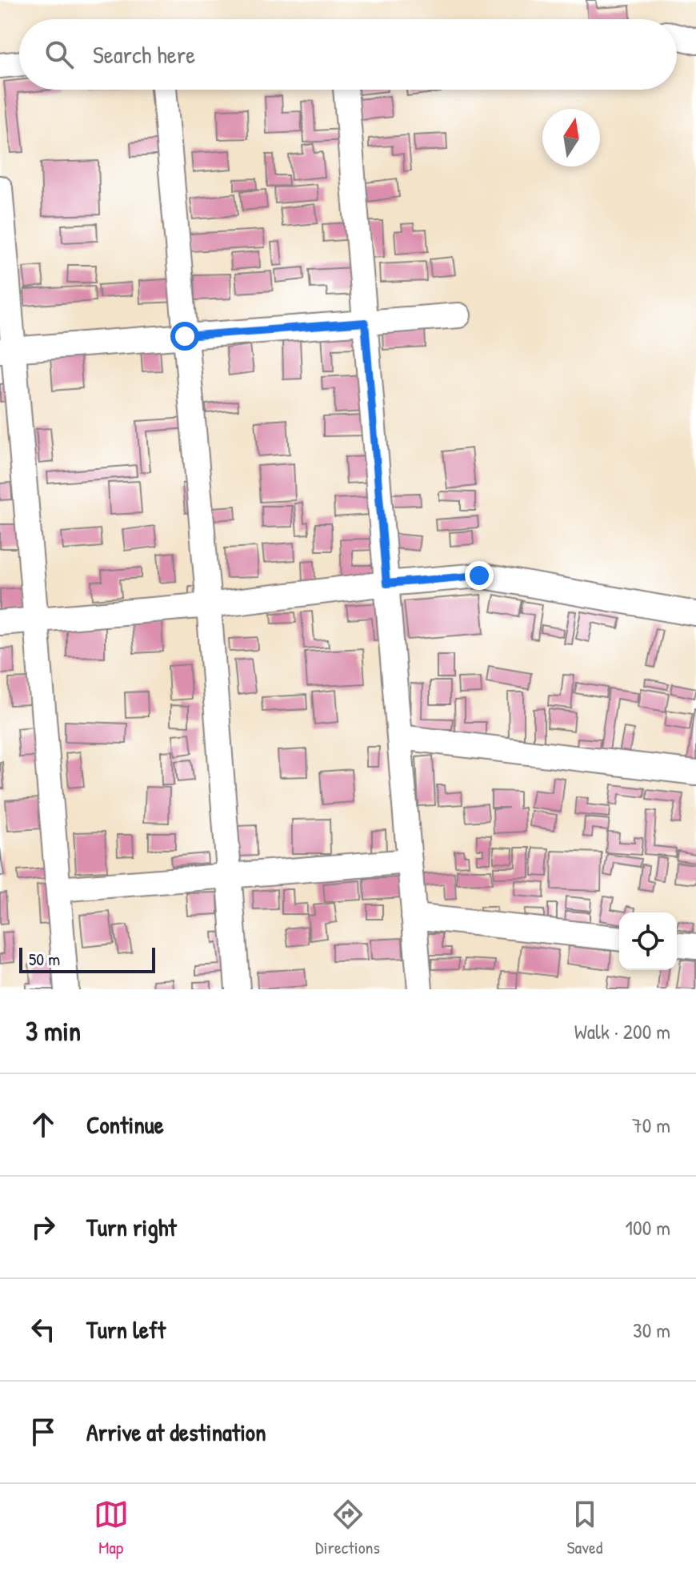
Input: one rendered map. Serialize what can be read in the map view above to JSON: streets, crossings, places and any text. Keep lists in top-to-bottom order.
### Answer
{
  "scale_bar": "50 m",
  "north": "top",
  "page": {
    "search": "Search here",
    "scale": "50 m",
    "heading": ["3 min", "Walk · 200 m"],
    "list": [
      ["Continue", "70 m"],
      ["Turn right", "100 m"],
      ["Turn left", "30 m"],
      "Arrive at destination"
    ],
    "nav": ["Map", "Directions", "Saved"]
  }
}
